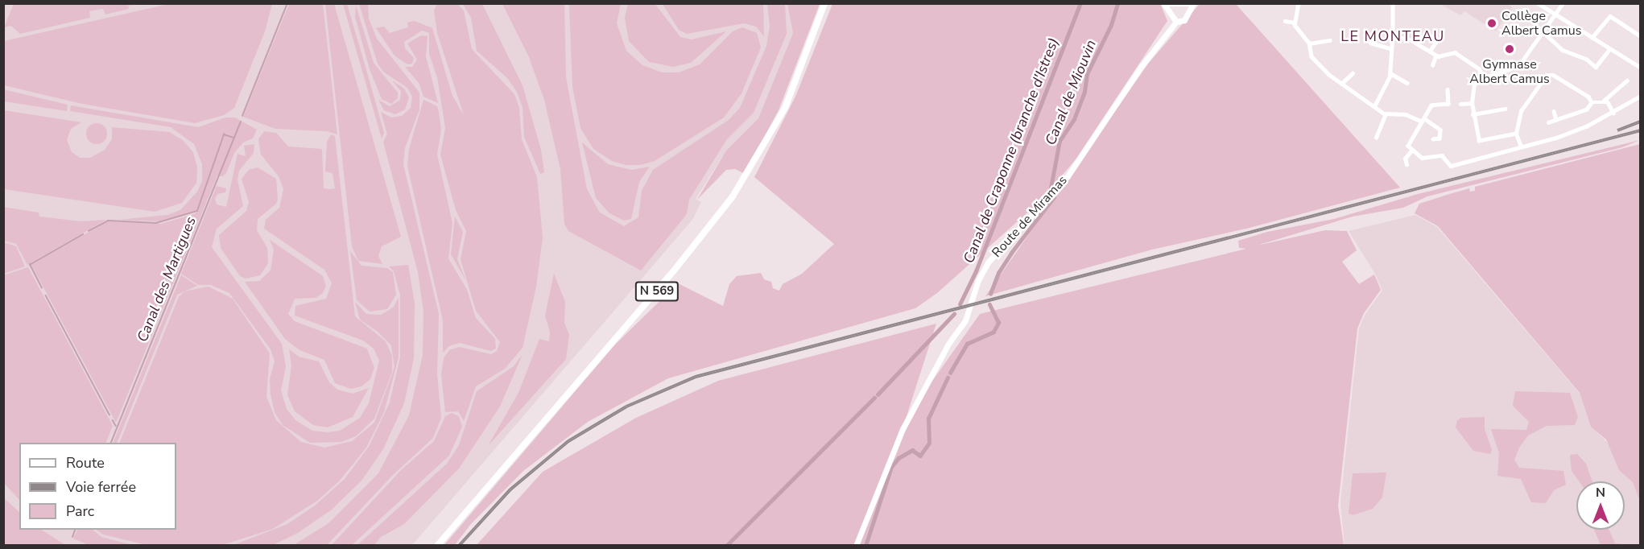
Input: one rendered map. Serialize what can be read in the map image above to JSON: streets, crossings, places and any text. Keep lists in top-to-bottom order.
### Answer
{
  "streets": {
    "main road": ["Route de Miramas", "N 569"]
  },
  "districts": ["LE MONTEAU"],
  "water": ["Canal de Miouvin", "Canal de Craponne (branche d'Istres)", "Canal des Martigues"],
  "places": ["Collège Albert Camus", "Gymnase Albert Camus"],
  "legend": ["Route", "Voie ferrée", "Parc"],
  "north": "top"
}
